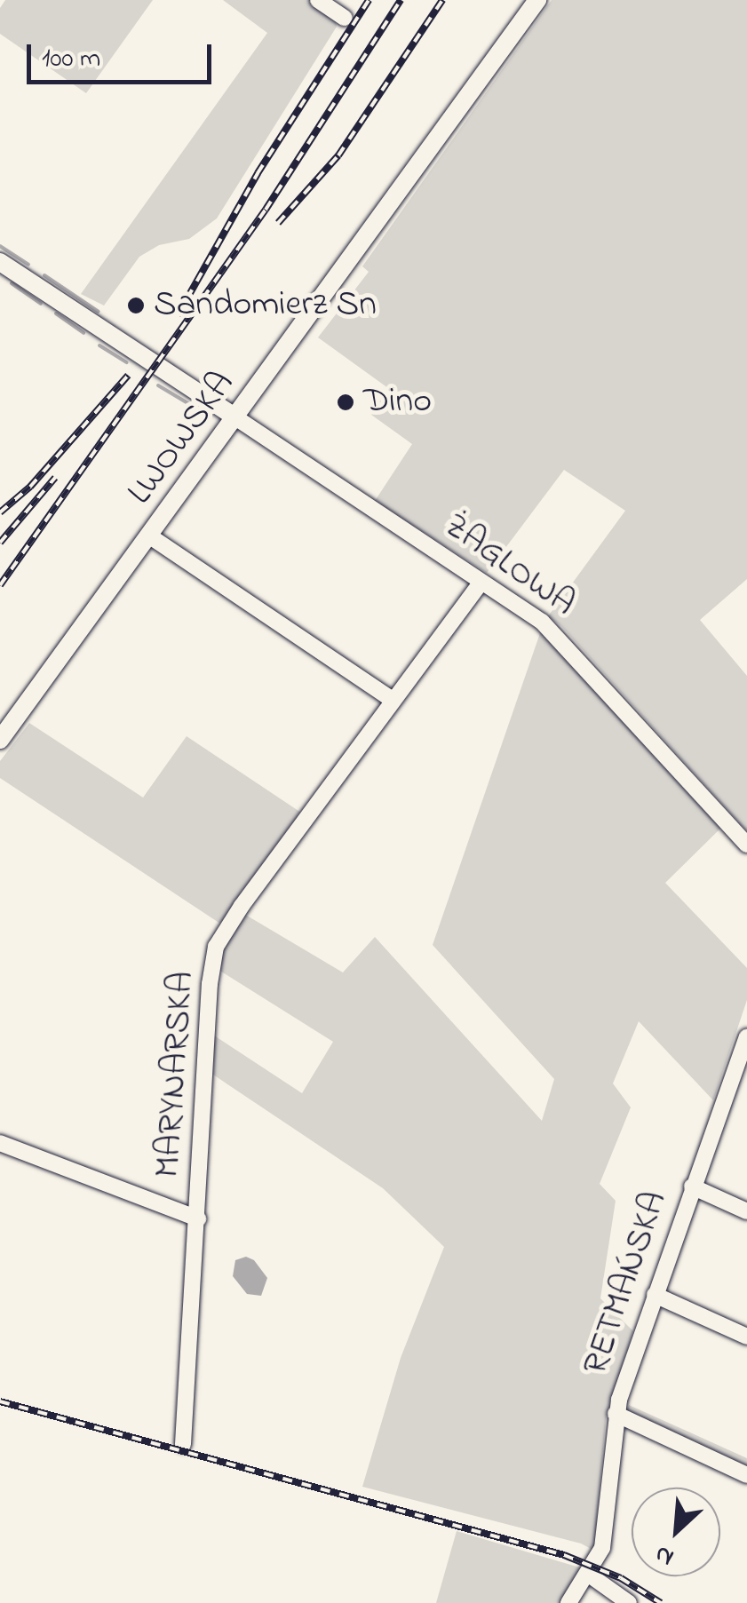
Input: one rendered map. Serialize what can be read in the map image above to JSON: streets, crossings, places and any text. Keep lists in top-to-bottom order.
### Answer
{
  "streets": {
    "main road": ["LWOWSKA"],
    "street": ["ŻAGLOWA", "MARYNARSKA", "RETMAŃSKA"]
  },
  "crossings": [
    ["LWOWSKA", "ŻAGLOWA"],
    ["ŻAGLOWA", "MARYNARSKA"]
  ],
  "places": ["Sandomierz Sn", "Dino"],
  "scale_bar": "100 m",
  "north": "bottom left"
}
